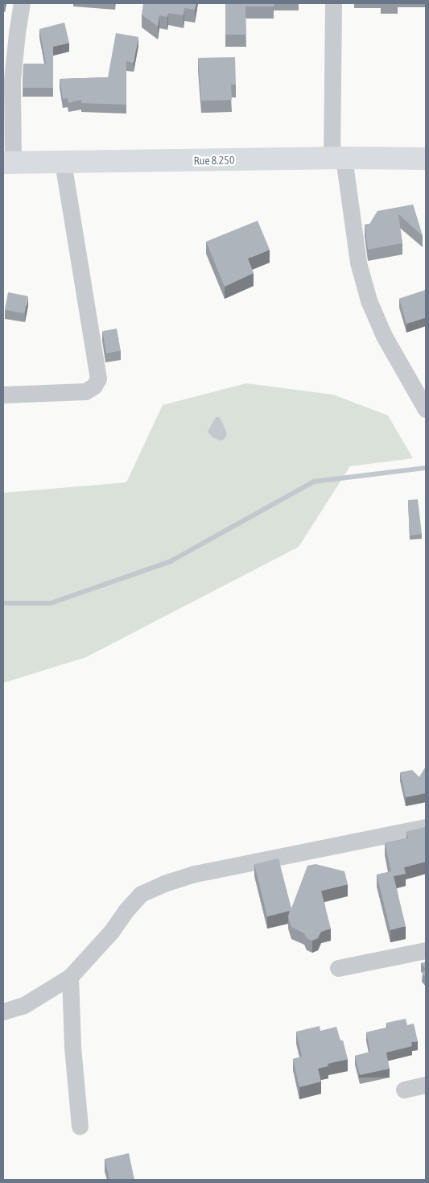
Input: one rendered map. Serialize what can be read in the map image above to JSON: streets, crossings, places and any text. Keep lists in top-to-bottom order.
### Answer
{
  "streets": {
    "highway": ["Rue 8.250"]
  }
}
